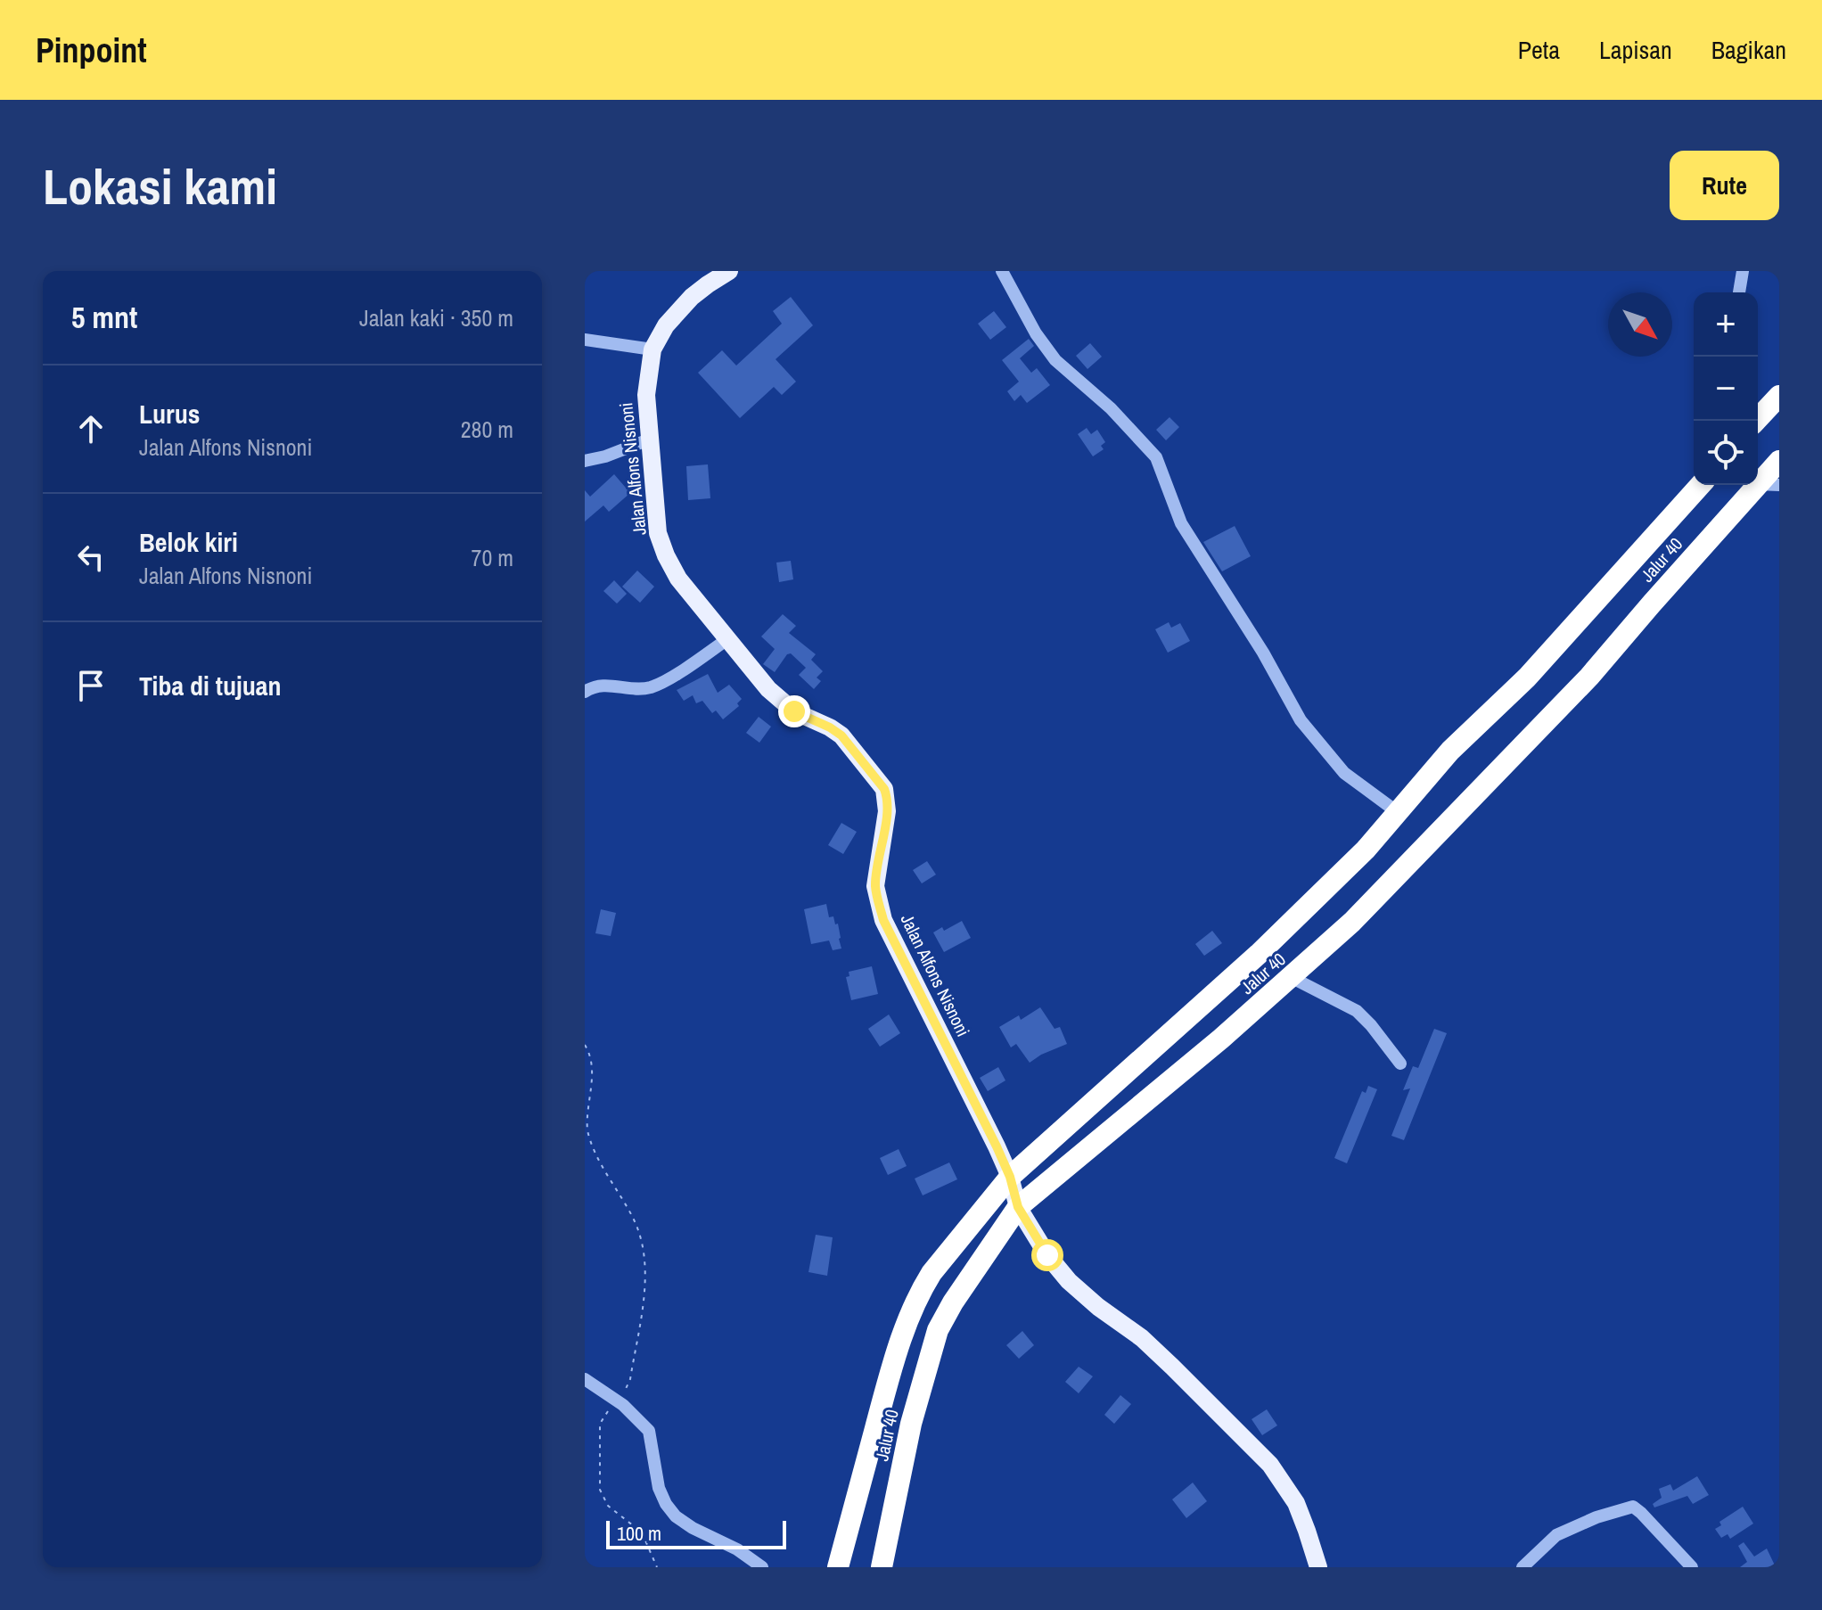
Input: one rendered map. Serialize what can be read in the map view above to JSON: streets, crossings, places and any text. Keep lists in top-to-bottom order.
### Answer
{
  "streets": {
    "highway": ["Jalur 40"],
    "main road": ["Jalan Alfons Nisnoni"]
  },
  "crossings": [
    ["Jalan Alfons Nisnoni", "Jalur 40"]
  ],
  "scale_bar": "100 m",
  "north": "bottom right",
  "page": {
    "header": "Pinpoint",
    "nav": ["Peta", "Lapisan", "Bagikan"],
    "buttons": "Rute",
    "title": "Lokasi kami",
    "heading": ["5 mnt", "Jalan kaki · 350 m"],
    "map_buttons": ["+", "−"],
    "list": [
      ["Lurus", "Jalan Alfons Nisnoni", "280 m"],
      ["Belok kiri", "Jalan Alfons Nisnoni", "70 m"],
      "Tiba di tujuan"
    ],
    "scale": "100 m"
  }
}
